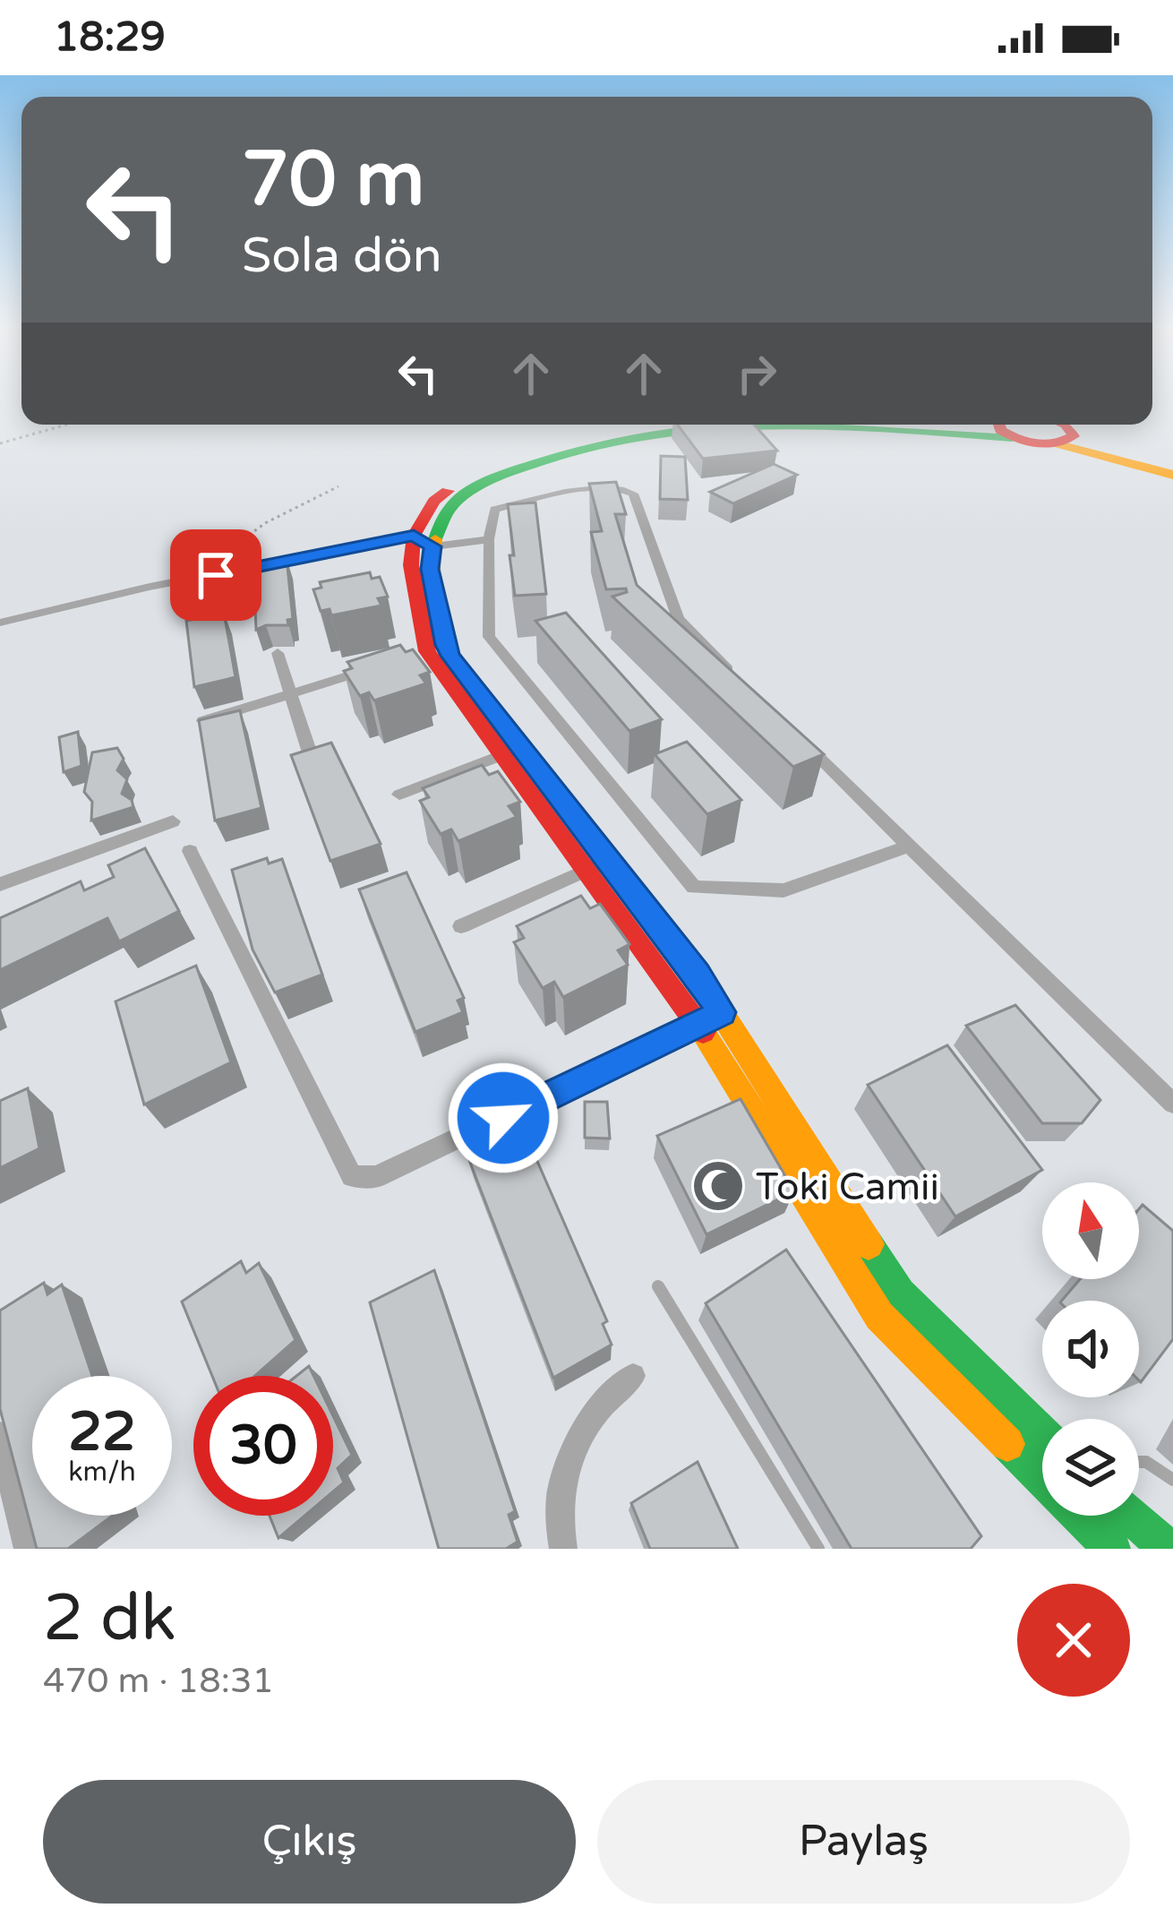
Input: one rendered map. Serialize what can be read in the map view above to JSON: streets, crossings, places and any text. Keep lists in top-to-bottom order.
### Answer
{
  "places": {
    "mosque": ["Toki Camii"]
  },
  "north": "top",
  "page": {
    "status": "18:29",
    "turn": ["70 m", "Sola dön"],
    "speed": "22 km/h",
    "limit": "30",
    "heading": ["2 dk", "470 m · 18:31"],
    "buttons": ["Çıkış", "Paylaş"]
  }
}
